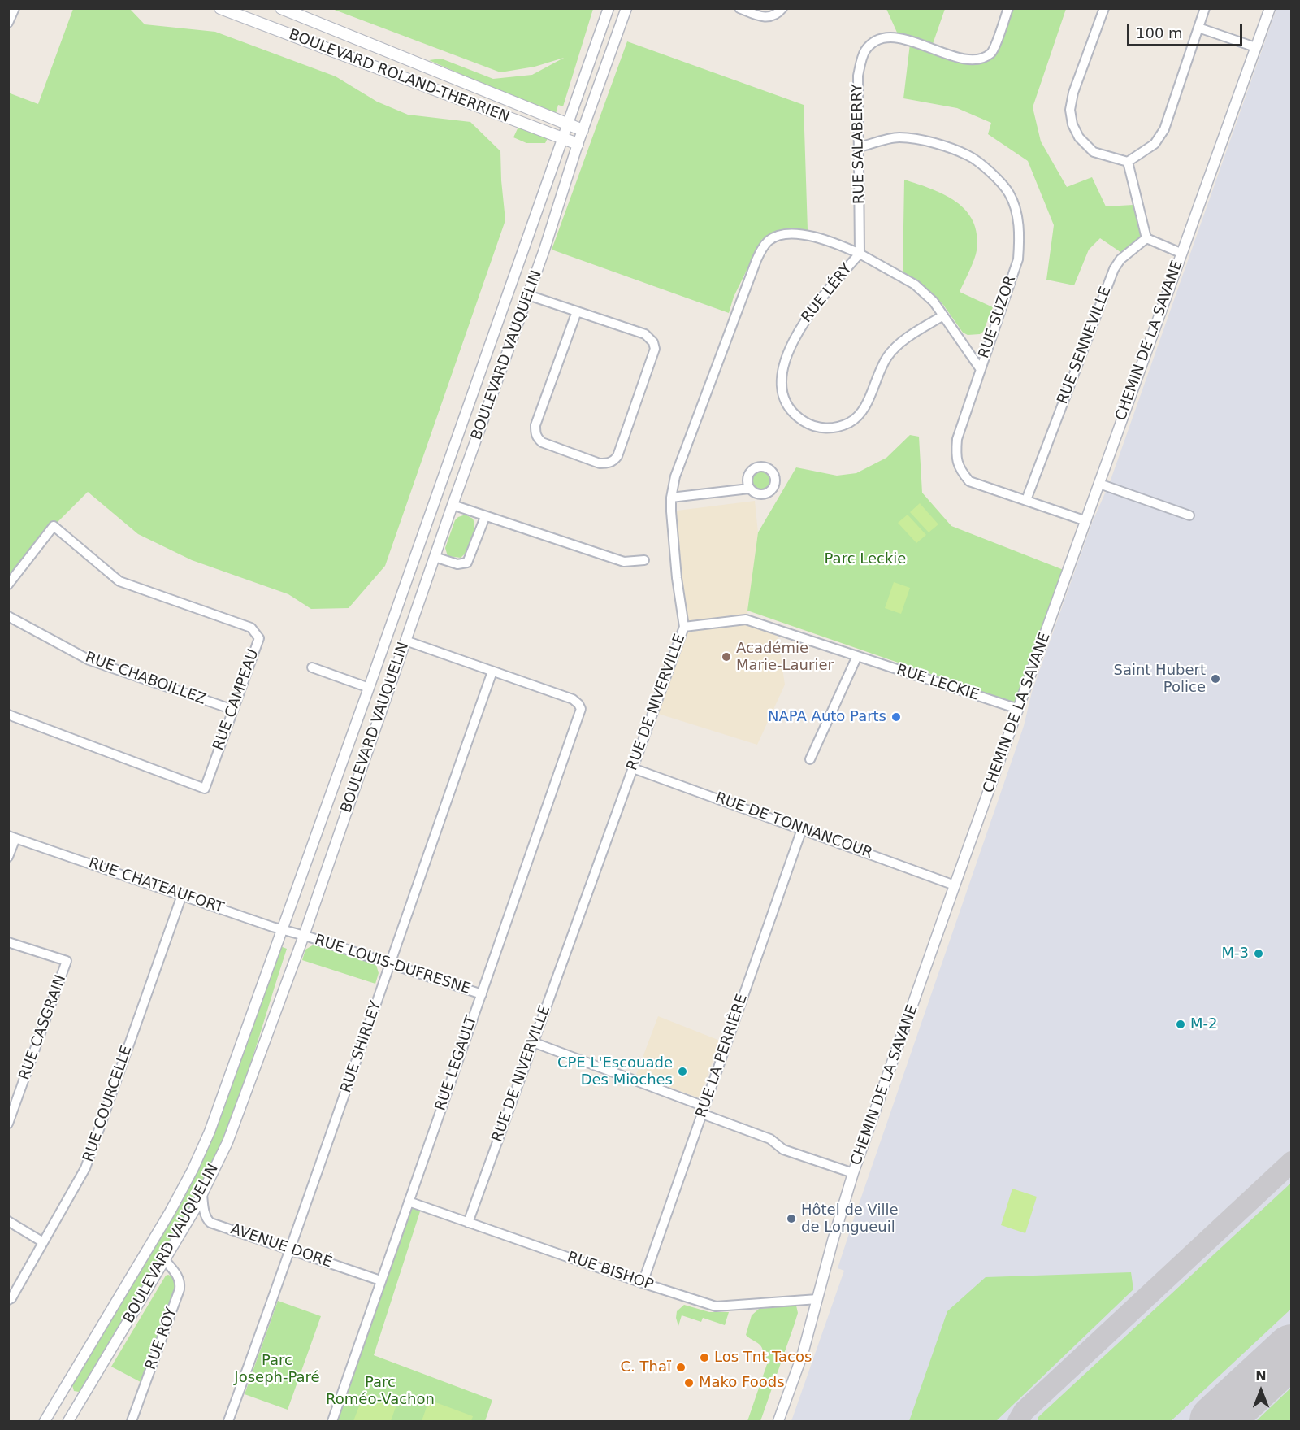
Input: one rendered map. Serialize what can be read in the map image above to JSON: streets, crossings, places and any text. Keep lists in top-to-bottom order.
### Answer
{
  "streets": {
    "main road": ["BOULEVARD ROLAND-THERRIEN"],
    "street": [
      "RUE SALABERRY",
      "RUE LÉRY",
      "RUE SUZOR",
      "CHEMIN DE LA SAVANE",
      "RUE SENNEVILLE",
      "BOULEVARD VAUQUELIN",
      "RUE CHABOILLEZ",
      "RUE LECKIE",
      "RUE CAMPEAU",
      "RUE DE NIVERVILLE",
      "RUE DE TONNANCOUR",
      "RUE CHATEAUFORT",
      "RUE LOUIS-DUFRESNE",
      "RUE CASGRAIN",
      "RUE SHIRLEY",
      "RUE LA PERRIÈRE",
      "RUE LEGAULT",
      "RUE COURCELLE",
      "AVENUE DORÉ",
      "RUE BISHOP",
      "RUE ROY"
    ]
  },
  "crossings": [
    ["BOULEVARD ROLAND-THERRIEN", "BOULEVARD VAUQUELIN"],
    ["RUE SALABERRY", "RUE LÉRY"],
    ["RUE SALABERRY", "RUE SUZOR"],
    ["RUE SALABERRY", "RUE DE NIVERVILLE"],
    ["RUE LÉRY", "RUE DE NIVERVILLE"],
    ["RUE SUZOR", "CHEMIN DE LA SAVANE"],
    ["RUE SUZOR", "RUE SENNEVILLE"],
    ["CHEMIN DE LA SAVANE", "RUE LECKIE"],
    ["CHEMIN DE LA SAVANE", "RUE DE TONNANCOUR"],
    ["CHEMIN DE LA SAVANE", "RUE BISHOP"],
    ["BOULEVARD VAUQUELIN", "RUE CHATEAUFORT"],
    ["BOULEVARD VAUQUELIN", "RUE LOUIS-DUFRESNE"],
    ["BOULEVARD VAUQUELIN", "AVENUE DORÉ"],
    ["BOULEVARD VAUQUELIN", "RUE ROY"],
    ["RUE CHABOILLEZ", "RUE CAMPEAU"],
    ["RUE LECKIE", "RUE DE NIVERVILLE"],
    ["RUE DE NIVERVILLE", "RUE DE TONNANCOUR"],
    ["RUE DE NIVERVILLE", "RUE BISHOP"],
    ["RUE DE TONNANCOUR", "RUE LA PERRIÈRE"],
    ["RUE CHATEAUFORT", "RUE LOUIS-DUFRESNE"],
    ["RUE CHATEAUFORT", "RUE COURCELLE"],
    ["RUE LOUIS-DUFRESNE", "RUE SHIRLEY"],
    ["RUE LOUIS-DUFRESNE", "RUE LEGAULT"],
    ["RUE SHIRLEY", "RUE LEGAULT"],
    ["RUE SHIRLEY", "AVENUE DORÉ"],
    ["RUE LA PERRIÈRE", "RUE BISHOP"],
    ["RUE LEGAULT", "AVENUE DORÉ"],
    ["RUE LEGAULT", "RUE BISHOP"]
  ],
  "parks": ["Parc Leckie", "Parc Joseph-Paré", "Parc Roméo-Vachon"],
  "places": [
    "Académie Marie-Laurier",
    "Saint Hubert Police",
    "NAPA Auto Parts",
    "M-3",
    "M-2",
    "CPE L'Escouade Des Mioches",
    "Hôtel de Ville de Longueuil",
    "Los Tnt Tacos",
    "C. Thaï",
    "Mako Foods"
  ],
  "scale_bar": "100 m",
  "north": "top"
}
